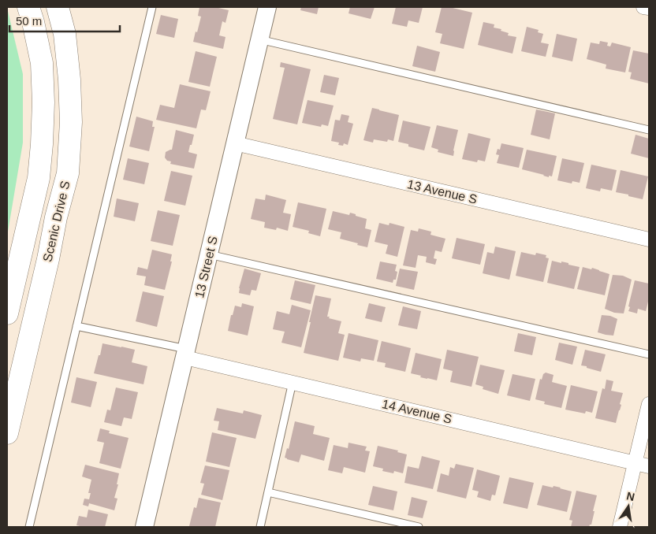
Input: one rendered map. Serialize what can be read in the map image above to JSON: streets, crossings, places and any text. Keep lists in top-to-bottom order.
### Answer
{
  "streets": {
    "main road": ["Scenic Drive S"],
    "street": ["13 Avenue S", "13 Street S", "14 Avenue S"]
  },
  "crossings": [
    ["13 Avenue S", "13 Street S"],
    ["13 Street S", "14 Avenue S"]
  ],
  "scale_bar": "50 m",
  "north": "top"
}
